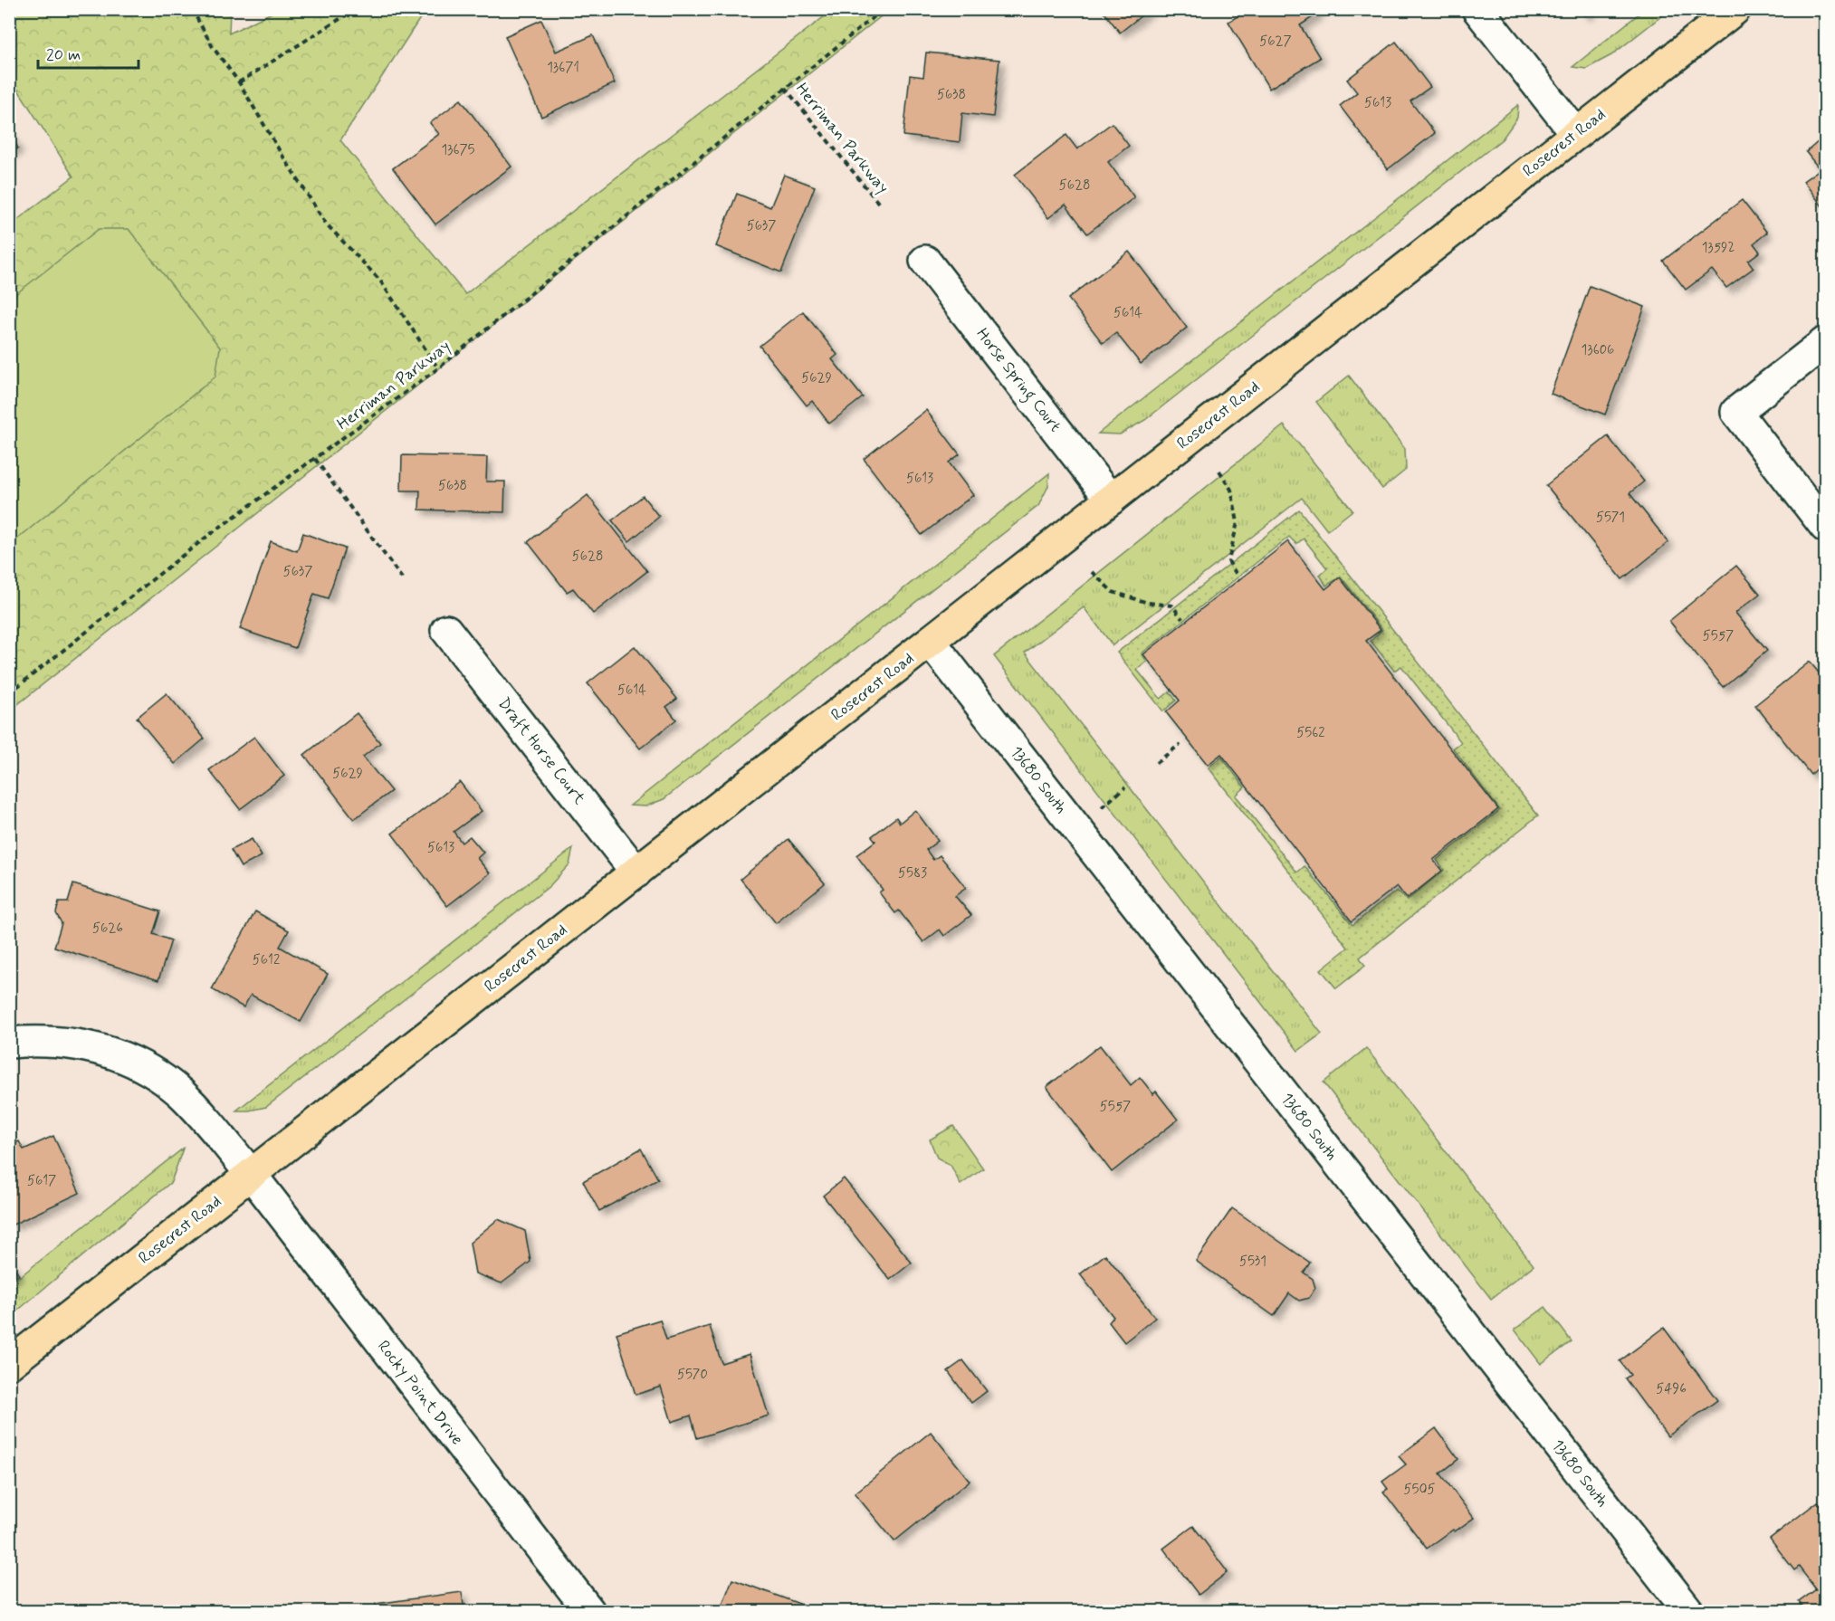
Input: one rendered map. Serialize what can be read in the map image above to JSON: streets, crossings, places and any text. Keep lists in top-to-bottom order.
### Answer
{
  "streets": {
    "main road": ["Rosecrest Road"],
    "street": [
      "Horse Spring Court",
      "Draft Horse Court",
      "13680 South",
      "Rocky Point Drive"
    ],
    "path": ["Herriman Parkway"]
  },
  "crossings": [
    ["Rosecrest Road", "Horse Spring Court"],
    ["Rosecrest Road", "Draft Horse Court"],
    ["Rosecrest Road", "13680 South"],
    ["Rosecrest Road", "Rocky Point Drive"]
  ],
  "house_numbers": [
    "5627",
    "13671",
    "5638",
    "5613",
    "13675",
    "5628",
    "5637",
    "13592",
    "5614",
    "13606",
    "5629",
    "5613",
    "5638",
    "5571",
    "5628",
    "5637",
    "5557",
    "5614",
    "5562",
    "5629",
    "5613",
    "5583",
    "5626",
    "5612",
    "5557",
    "5617",
    "5531",
    "5570",
    "5496",
    "5505"
  ],
  "scale_bar": "20 m"
}
